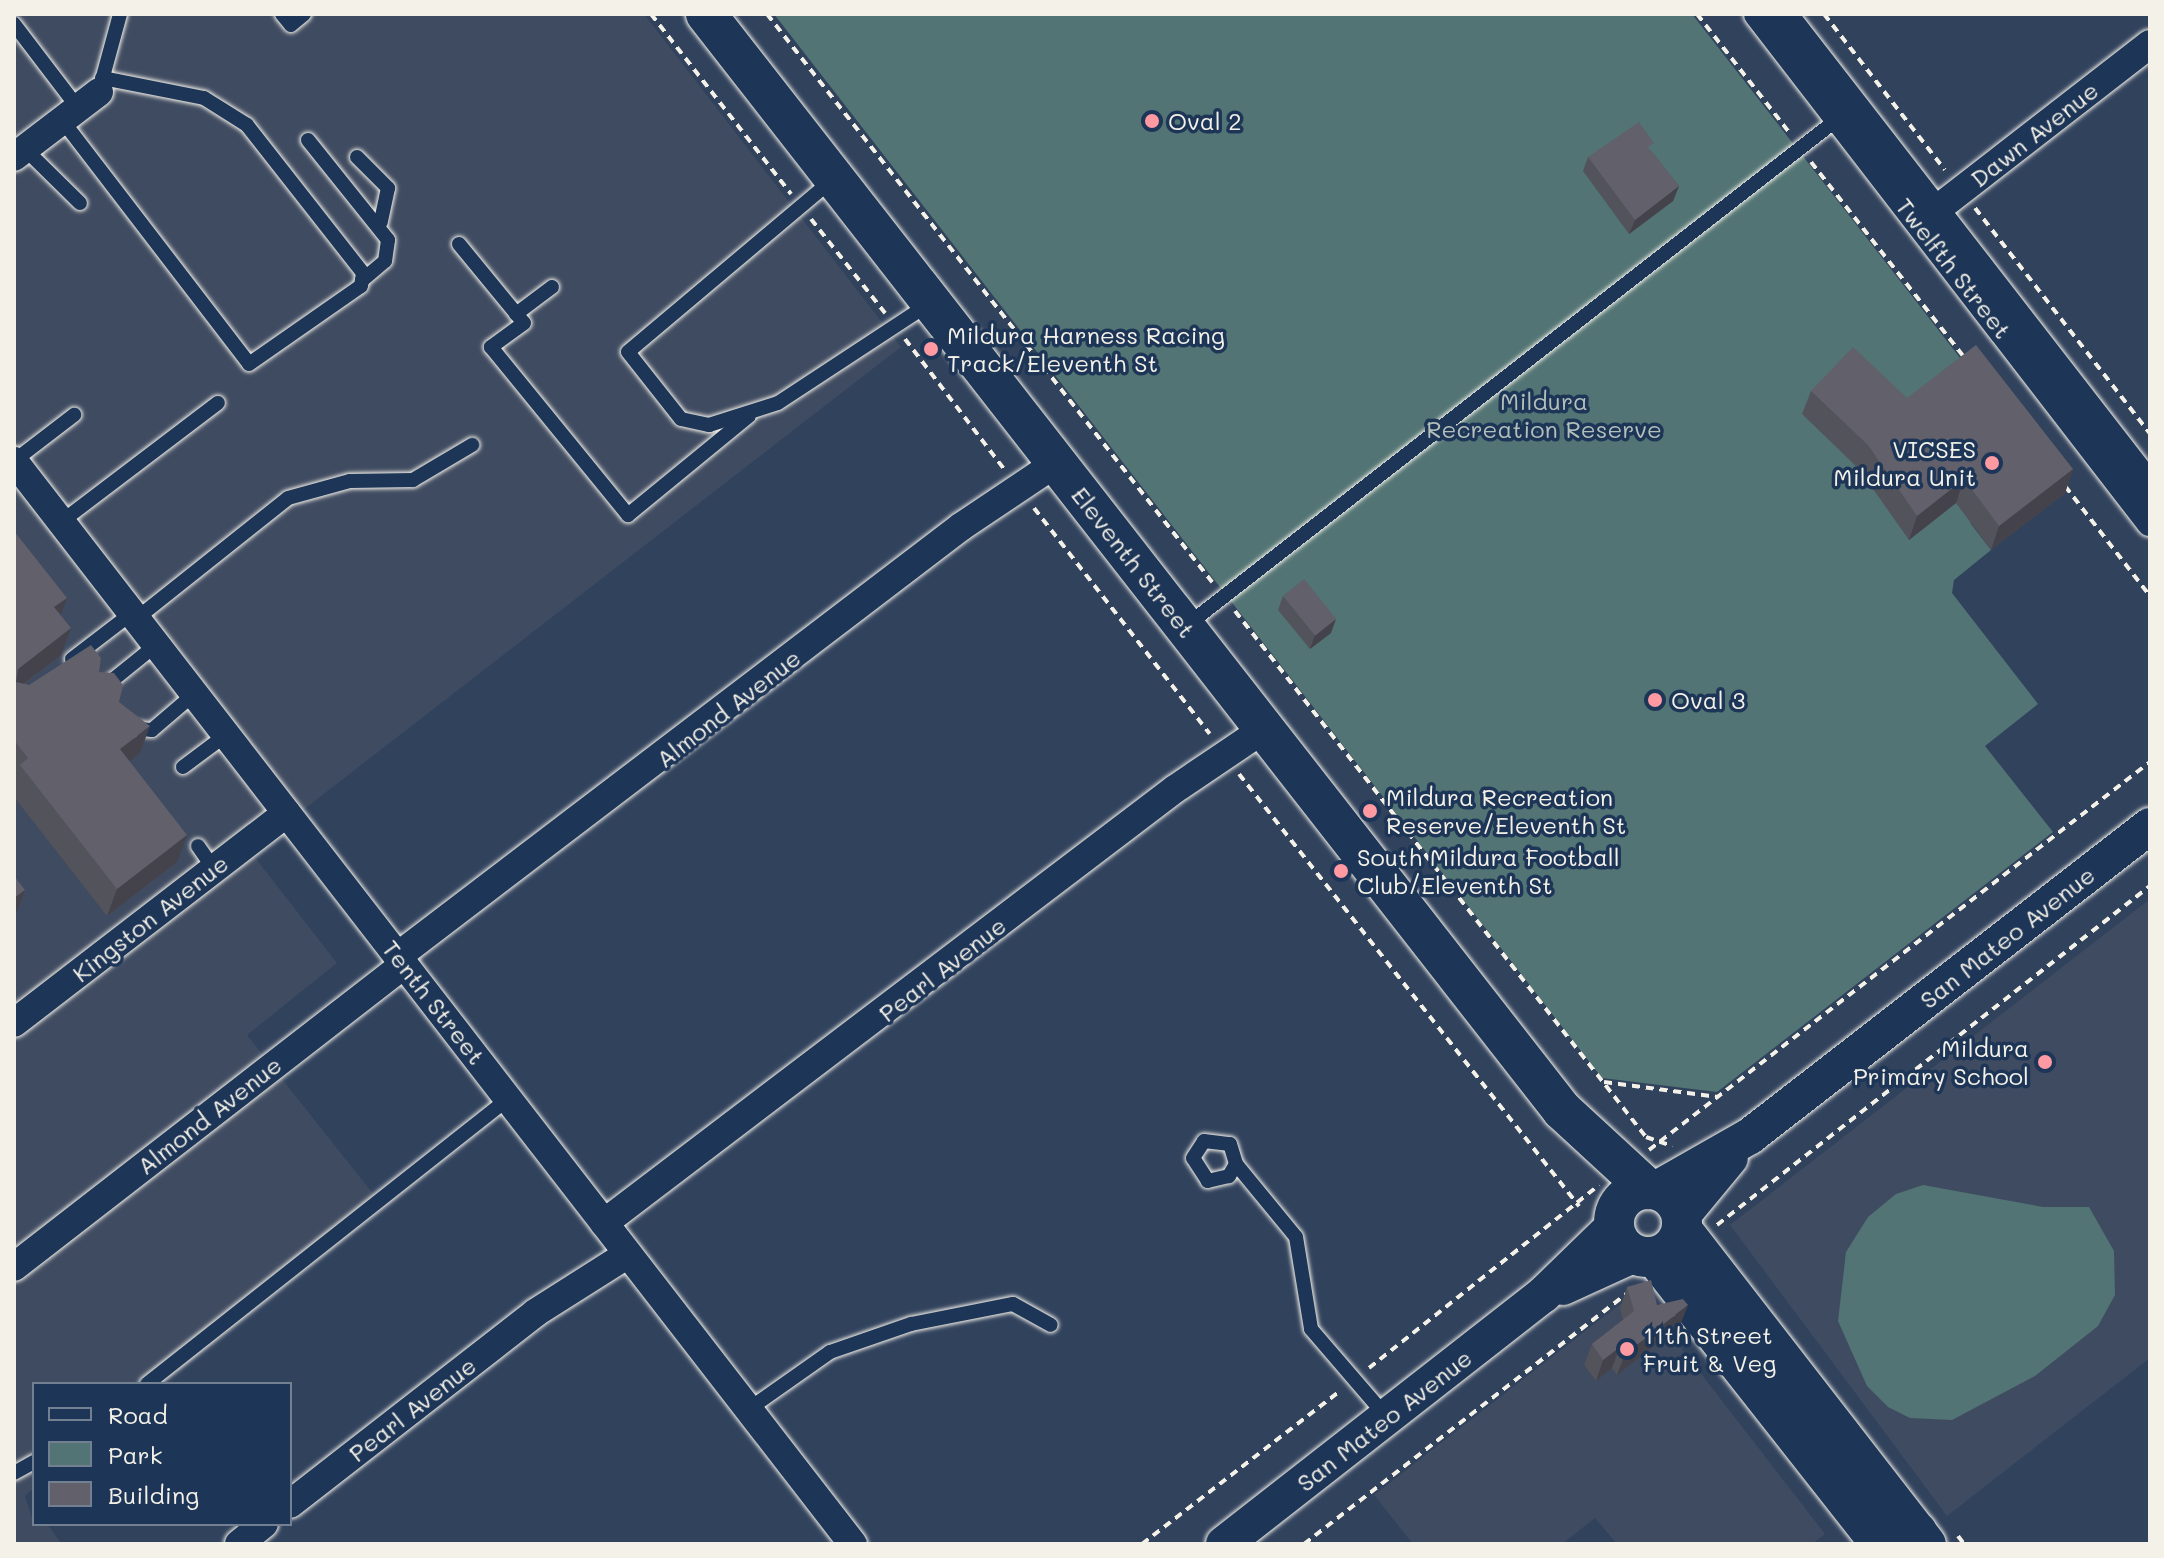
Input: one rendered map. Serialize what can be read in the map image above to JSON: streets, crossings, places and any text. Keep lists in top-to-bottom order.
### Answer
{
  "streets": {
    "main road": ["Eleventh Street"],
    "street": [
      "Dawn Avenue",
      "Twelfth Street",
      "Almond Avenue",
      "Kingston Avenue",
      "San Mateo Avenue",
      "Pearl Avenue",
      "Tenth Street"
    ]
  },
  "crossings": [
    ["Dawn Avenue", "Twelfth Street"],
    ["Eleventh Street", "Almond Avenue"],
    ["Eleventh Street", "San Mateo Avenue"],
    ["Eleventh Street", "Pearl Avenue"],
    ["Almond Avenue", "Tenth Street"],
    ["Kingston Avenue", "Tenth Street"],
    ["Pearl Avenue", "Tenth Street"]
  ],
  "parks": ["Mildura Recreation Reserve"],
  "places": [
    "Oval 2",
    "Mildura Harness Racing Track/Eleventh St",
    "VICSES Mildura Unit",
    "Oval 3",
    "Mildura Recreation Reserve/Eleventh St",
    "South Mildura Football Club/Eleventh St",
    "Mildura Primary School",
    "11th Street Fruit & Veg"
  ],
  "legend": ["Road", "Park", "Building"]
}
